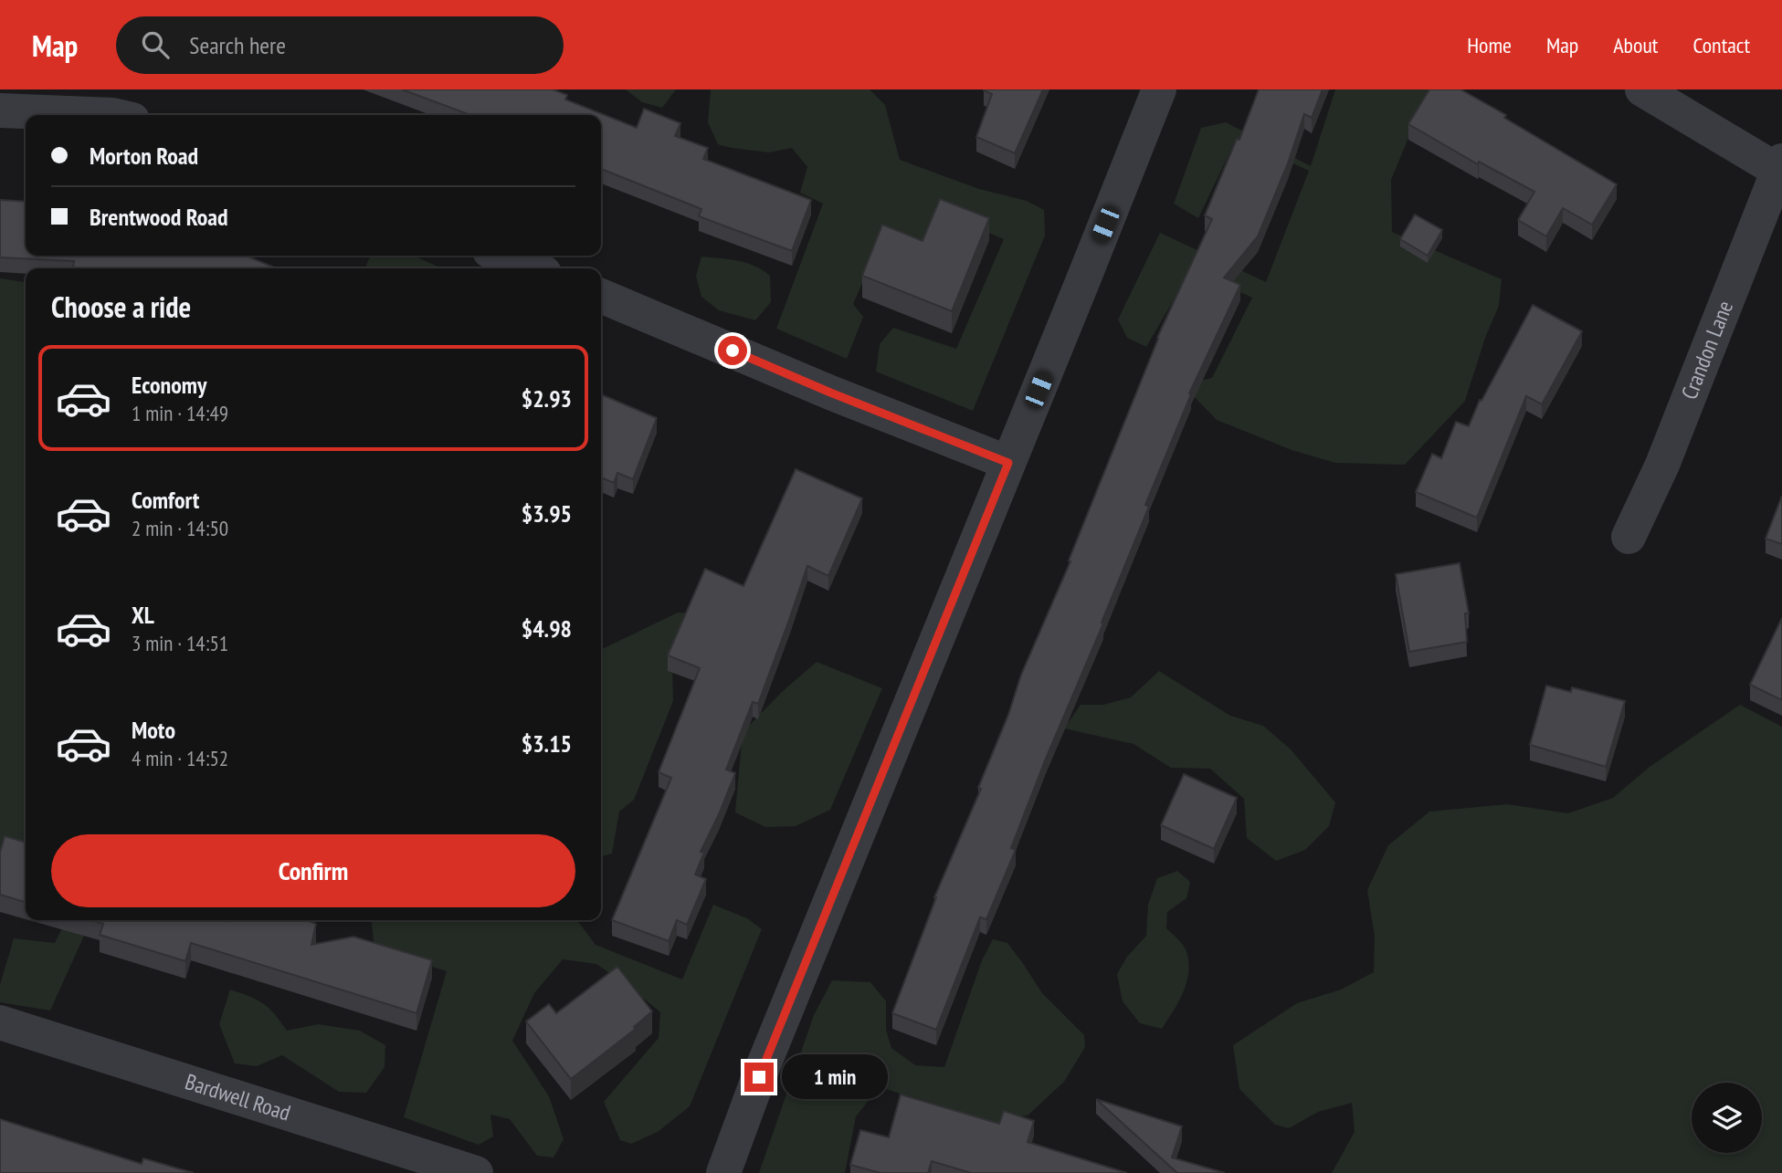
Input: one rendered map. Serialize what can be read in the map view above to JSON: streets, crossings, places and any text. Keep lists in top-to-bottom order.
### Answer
{
  "streets": {
    "street": ["Crandon Lane", "Bardwell Road"]
  },
  "page": {
    "header": "Map",
    "search": "Search here",
    "nav": [
      "Home",
      "Map",
      "About",
      "Contact"
    ],
    "banner": ["Morton Road", "Brentwood Road"],
    "heading": "Choose a ride",
    "list": [
      {
        "name": "Economy",
        "note": "1 min · 14:49",
        "value": "$2.93"
      },
      {
        "name": "Comfort",
        "note": "2 min · 14:50",
        "value": "$3.95"
      },
      {
        "name": "XL",
        "note": "3 min · 14:51",
        "value": "$4.98"
      },
      {
        "name": "Moto",
        "note": "4 min · 14:52",
        "value": "$3.15"
      }
    ],
    "buttons": "Confirm",
    "bubble": "1 min"
  }
}
